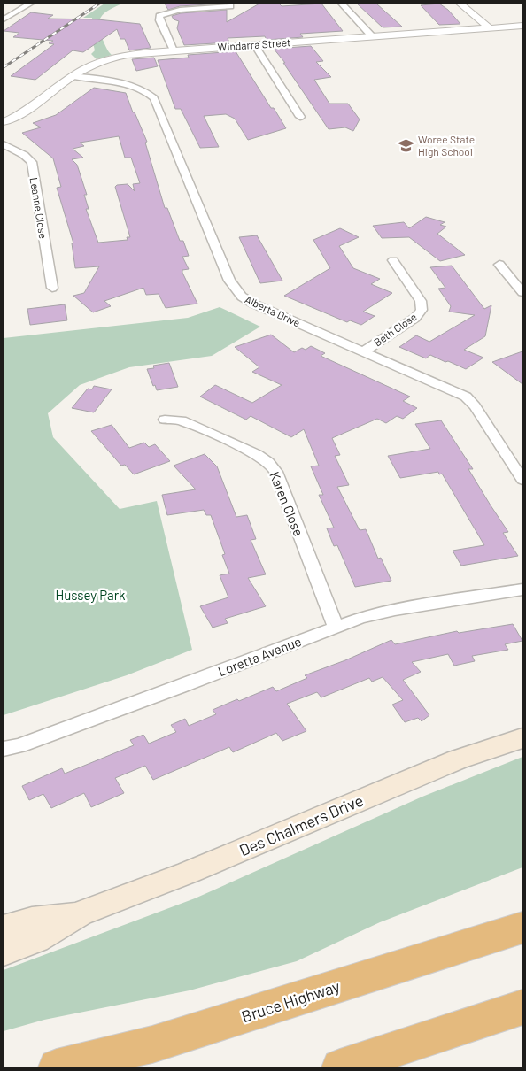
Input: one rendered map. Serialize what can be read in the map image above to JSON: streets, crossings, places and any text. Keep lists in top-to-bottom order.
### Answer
{
  "streets": {
    "highway": ["Bruce Highway"],
    "main road": ["Des Chalmers Drive"],
    "street": [
      "Windarra Street",
      "Leanne Close",
      "Alberta Drive",
      "Beth Close",
      "Karen Close",
      "Loretta Avenue"
    ]
  },
  "crossings": [
    ["Windarra Street", "Alberta Drive"],
    ["Alberta Drive", "Beth Close"],
    ["Karen Close", "Loretta Avenue"]
  ],
  "parks": ["Hussey Park"],
  "places": {
    "school or university": ["Woree State High School"]
  }
}
